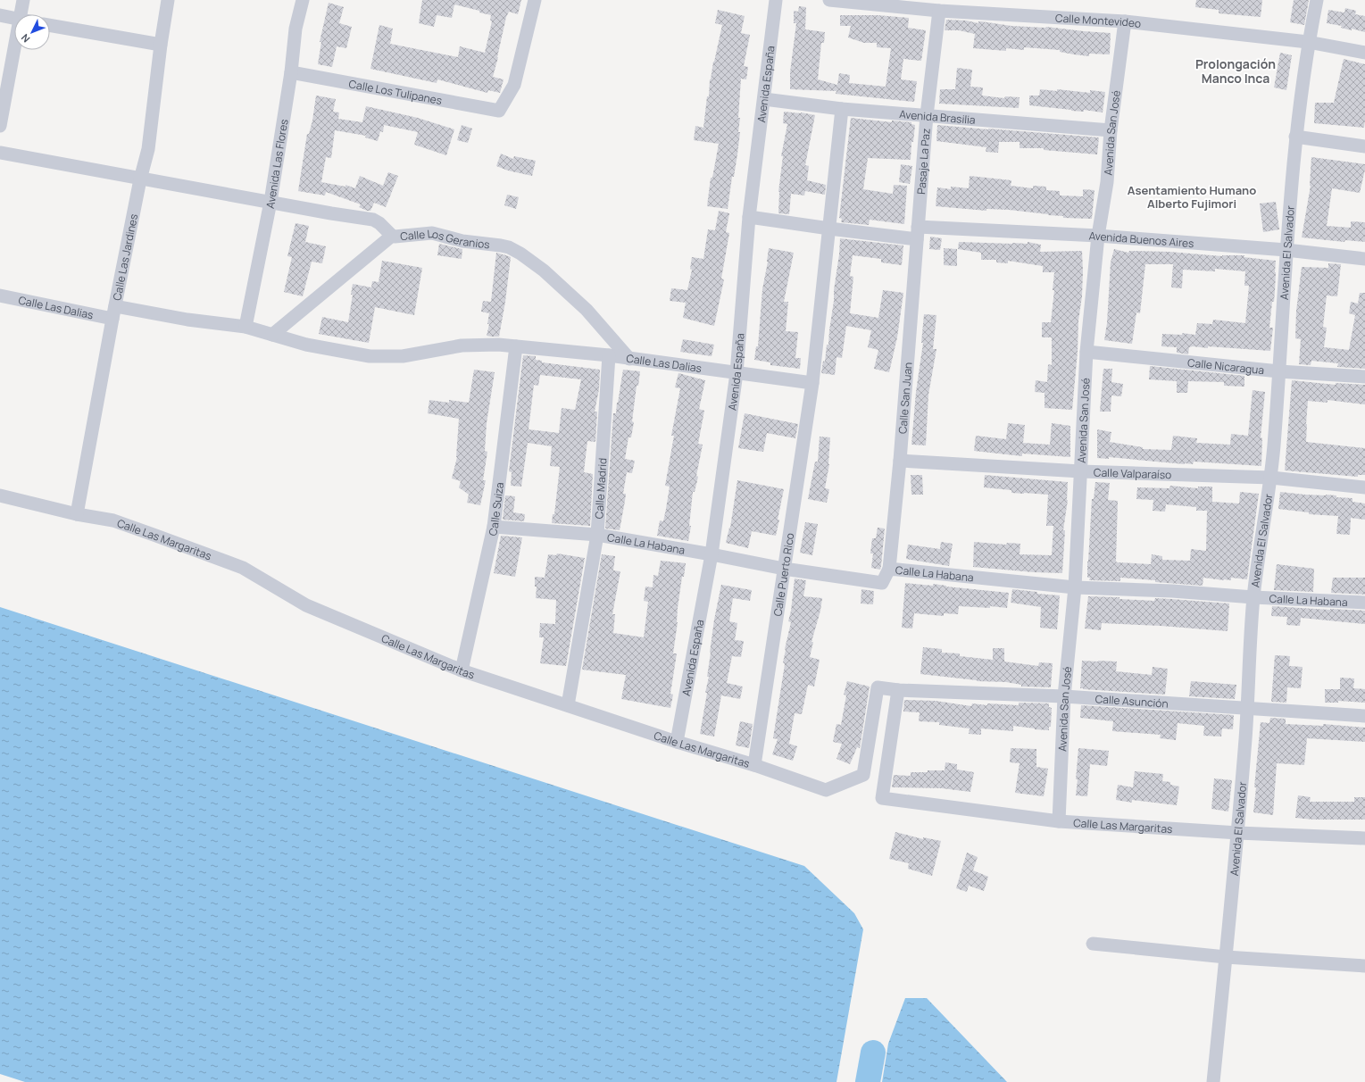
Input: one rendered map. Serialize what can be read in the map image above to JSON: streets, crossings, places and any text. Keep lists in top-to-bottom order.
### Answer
{
  "streets": {
    "street": [
      "Calle Montevideo",
      "Avenida España",
      "Calle Los Tulipanes",
      "Avenida Brasilia",
      "Avenida San José",
      "Pasaje La Paz",
      "Avenida Las Flores",
      "Avenida Buenos Aires",
      "Calle Los Geranios",
      "Avenida El Salvador",
      "Calle Las Jardines",
      "Calle Las Dalias",
      "Calle Nicaragua",
      "Calle San Juan",
      "Calle Valparaíso",
      "Calle Madrid",
      "Calle Suiza",
      "Calle Las Margaritas",
      "Calle La Habana",
      "Calle Puerto Rico",
      "Calle Asunción"
    ]
  },
  "crossings": [
    ["Calle Montevideo", "Avenida San José"],
    ["Calle Montevideo", "Pasaje La Paz"],
    ["Calle Montevideo", "Avenida El Salvador"],
    ["Avenida España", "Avenida Brasilia"],
    ["Avenida España", "Avenida Buenos Aires"],
    ["Avenida España", "Calle Las Dalias"],
    ["Avenida España", "Calle Las Margaritas"],
    ["Avenida España", "Calle La Habana"],
    ["Calle Los Tulipanes", "Avenida Las Flores"],
    ["Avenida Brasilia", "Avenida San José"],
    ["Avenida Brasilia", "Pasaje La Paz"],
    ["Avenida Brasilia", "Calle Puerto Rico"],
    ["Avenida San José", "Avenida Buenos Aires"],
    ["Avenida San José", "Calle Nicaragua"],
    ["Avenida San José", "Calle Valparaíso"],
    ["Avenida San José", "Calle Las Margaritas"],
    ["Avenida San José", "Calle La Habana"],
    ["Avenida San José", "Calle Asunción"],
    ["Pasaje La Paz", "Avenida Buenos Aires"],
    ["Pasaje La Paz", "Calle San Juan"],
    ["Avenida Las Flores", "Calle Los Geranios"],
    ["Avenida Las Flores", "Calle Las Dalias"],
    ["Avenida Buenos Aires", "Avenida El Salvador"],
    ["Avenida Buenos Aires", "Calle San Juan"],
    ["Avenida Buenos Aires", "Calle Puerto Rico"],
    ["Calle Los Geranios", "Calle Las Jardines"],
    ["Calle Los Geranios", "Calle Las Dalias"],
    ["Avenida El Salvador", "Calle Nicaragua"],
    ["Avenida El Salvador", "Calle Valparaíso"],
    ["Avenida El Salvador", "Calle Las Margaritas"],
    ["Avenida El Salvador", "Calle La Habana"],
    ["Avenida El Salvador", "Calle Asunción"],
    ["Calle Las Jardines", "Calle Las Dalias"],
    ["Calle Las Jardines", "Calle Las Margaritas"],
    ["Calle Las Dalias", "Calle Madrid"],
    ["Calle Las Dalias", "Calle Suiza"],
    ["Calle Las Dalias", "Calle Puerto Rico"],
    ["Calle San Juan", "Calle Valparaíso"],
    ["Calle San Juan", "Calle La Habana"],
    ["Calle Madrid", "Calle Las Margaritas"],
    ["Calle Madrid", "Calle La Habana"],
    ["Calle Suiza", "Calle Las Margaritas"],
    ["Calle Suiza", "Calle La Habana"],
    ["Calle Las Margaritas", "Calle Puerto Rico"],
    ["Calle Las Margaritas", "Calle Asunción"],
    ["Calle La Habana", "Calle Puerto Rico"]
  ],
  "districts": ["Prolongación Manco Inca", "Asentamiento Humano Alberto Fujimori"],
  "north": "bottom left"
}
